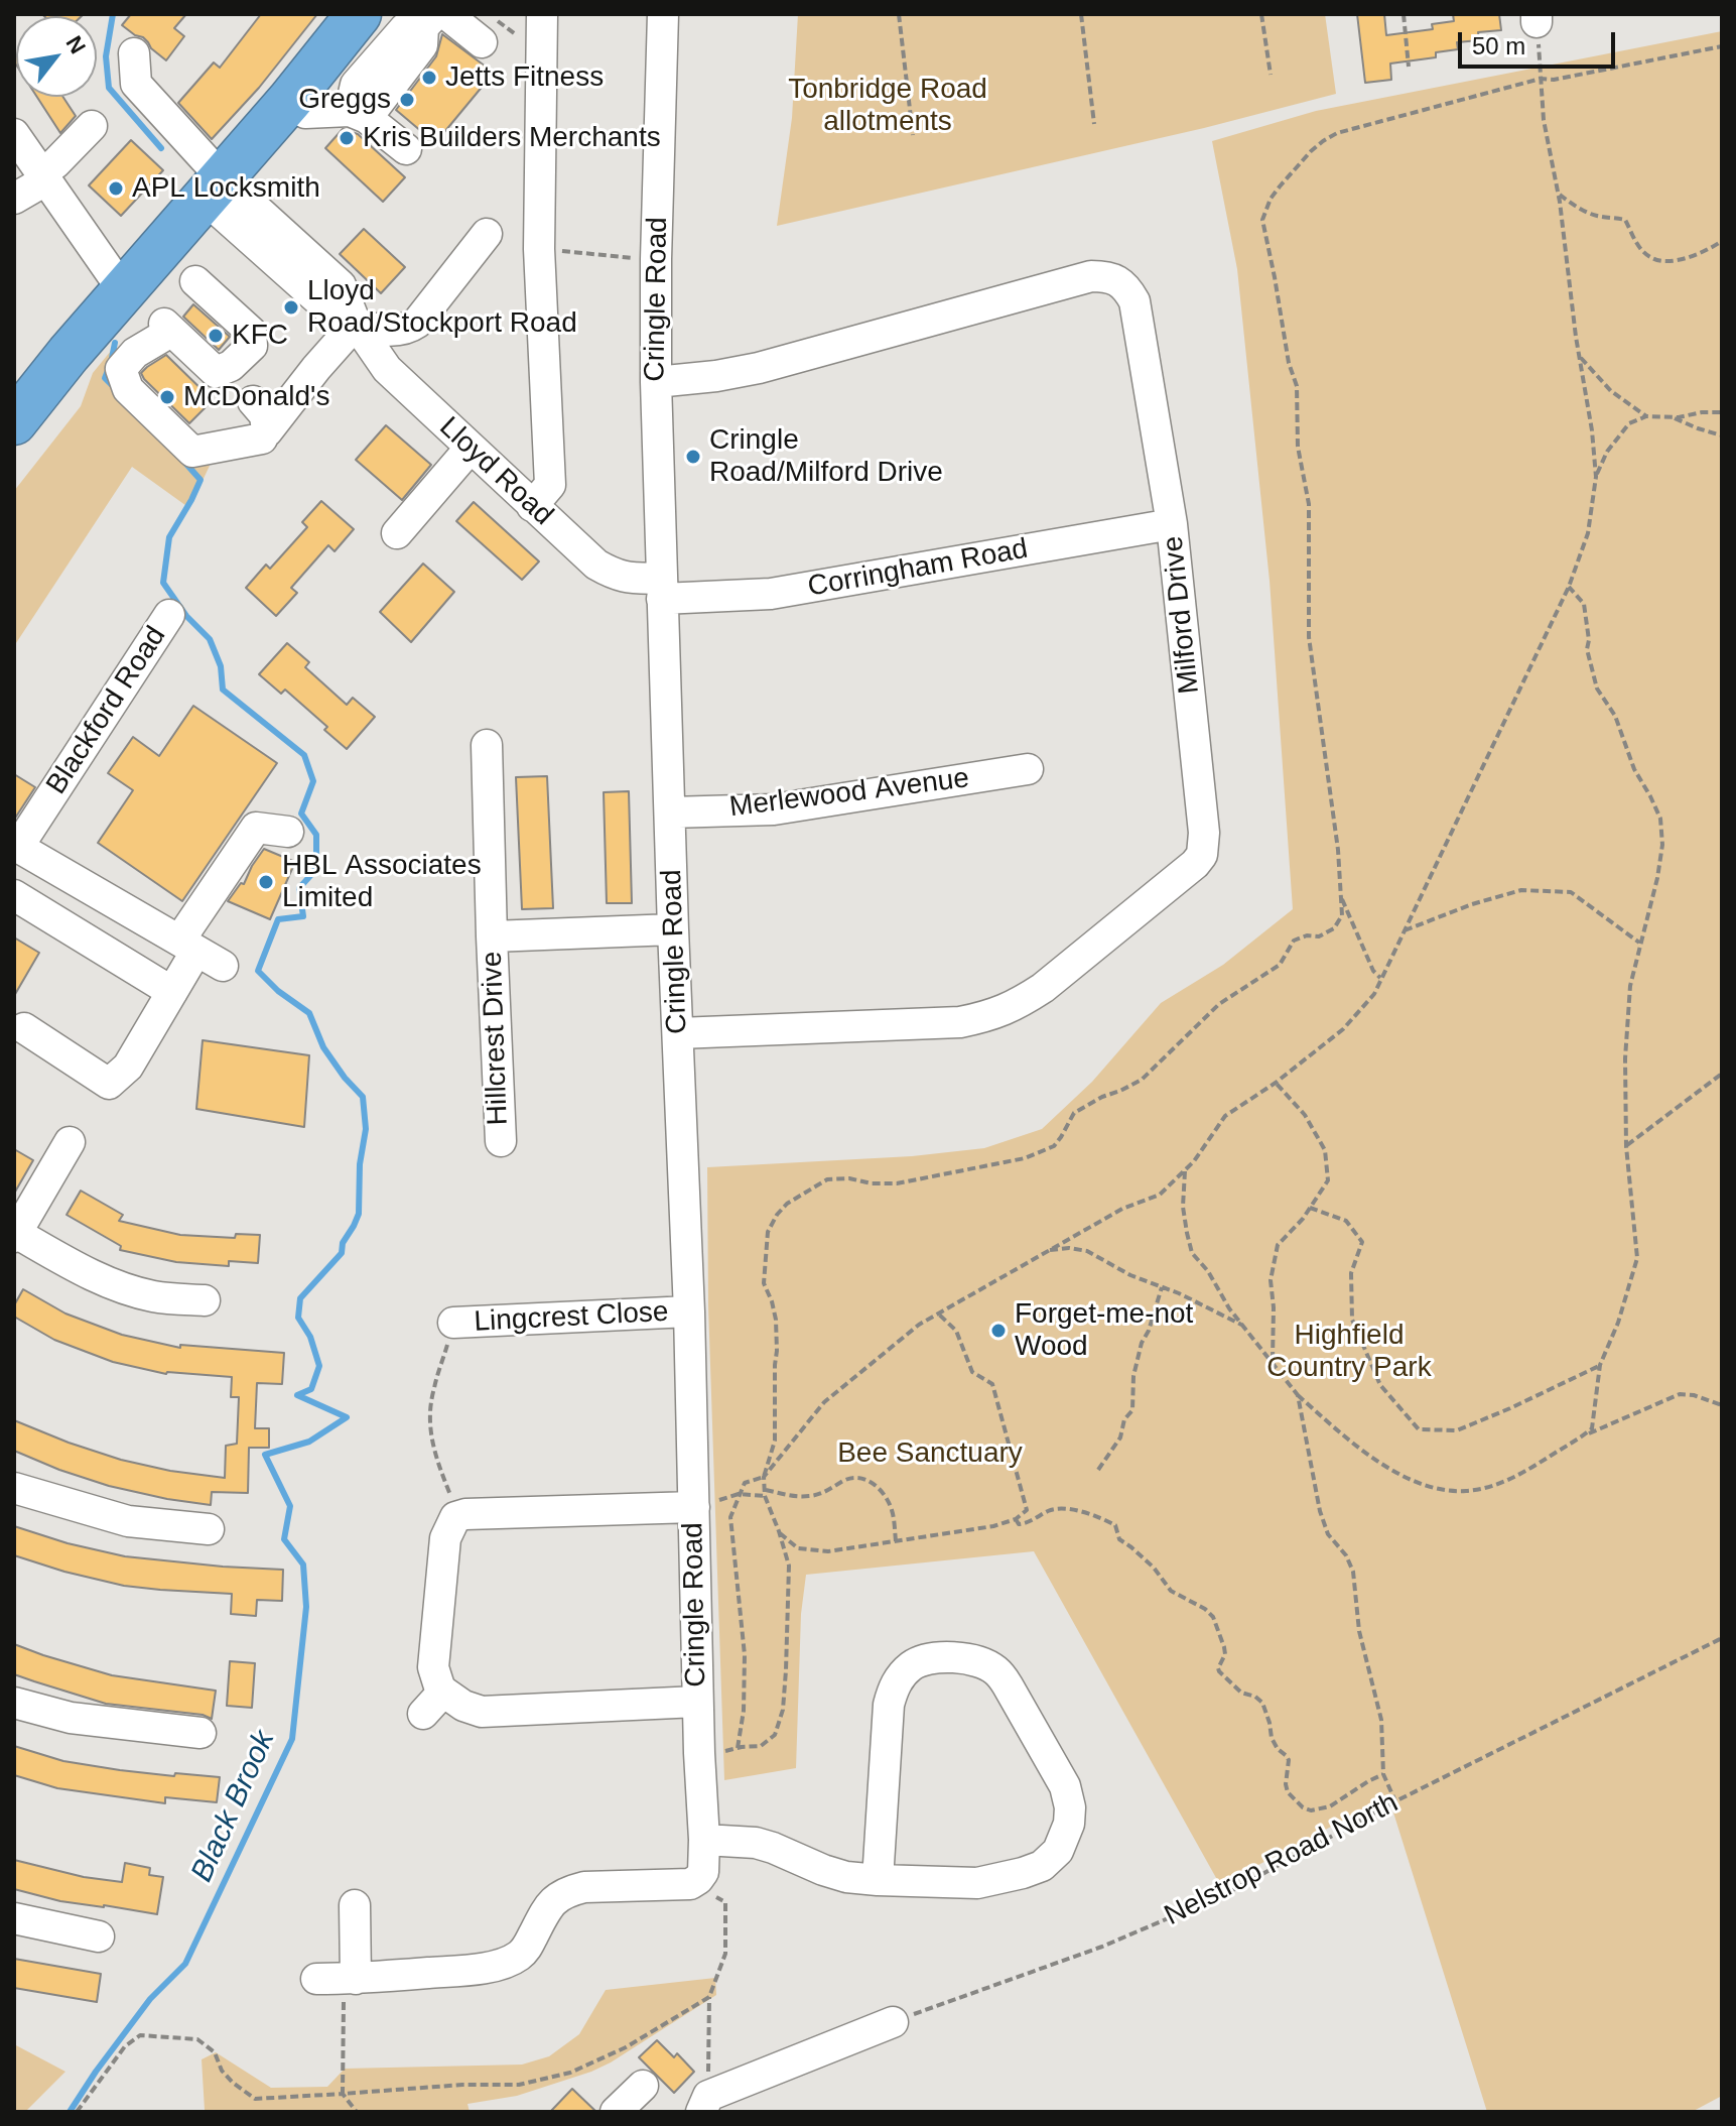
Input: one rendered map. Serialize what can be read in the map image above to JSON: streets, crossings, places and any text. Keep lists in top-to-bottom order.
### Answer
{
  "streets": {
    "street": [
      "Cringle Road",
      "Lloyd Road",
      "Corringham Road",
      "Milford Drive",
      "Blackford Road",
      "Merlewood Avenue",
      "Hillcrest Drive",
      "Lingcrest Close"
    ],
    "path": ["Nelstrop Road North"]
  },
  "crossings": [
    ["Cringle Road", "Lloyd Road"],
    ["Cringle Road", "Corringham Road"],
    ["Cringle Road", "Milford Drive"],
    ["Cringle Road", "Merlewood Avenue"],
    ["Cringle Road", "Hillcrest Drive"],
    ["Cringle Road", "Lingcrest Close"],
    ["Lloyd Road", "Corringham Road"],
    ["Corringham Road", "Milford Drive"]
  ],
  "water": ["Black Brook"],
  "parks": ["Tonbridge Road allotments", "Highfield Country Park", "Bee Sanctuary"],
  "places": [
    "Jetts Fitness",
    "Greggs",
    "Kris Builders Merchants",
    "APL Locksmith",
    "Lloyd Road/Stockport Road",
    "KFC",
    "McDonald's",
    "Cringle Road/Milford Drive",
    "HBL Associates Limited",
    "Forget-me-not Wood"
  ],
  "scale_bar": "50 m",
  "north": "top right"
}
